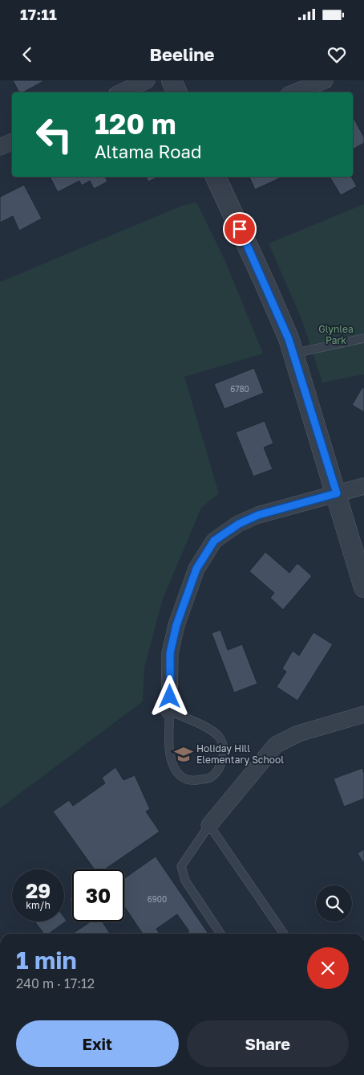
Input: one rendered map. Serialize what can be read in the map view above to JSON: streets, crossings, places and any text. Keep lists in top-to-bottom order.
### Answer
{
  "parks": ["Glynlea Park"],
  "places": {
    "school or university": ["Holiday Hill Elementary School"]
  },
  "house_numbers": ["6780", "6900"],
  "page": {
    "status": "17:11",
    "header": "Beeline",
    "turn": ["120 m", "Altama Road"],
    "speed": "29 km/h",
    "limit": "30",
    "heading": ["1 min", "240 m · 17:12"],
    "buttons": ["Exit", "Share"]
  }
}
